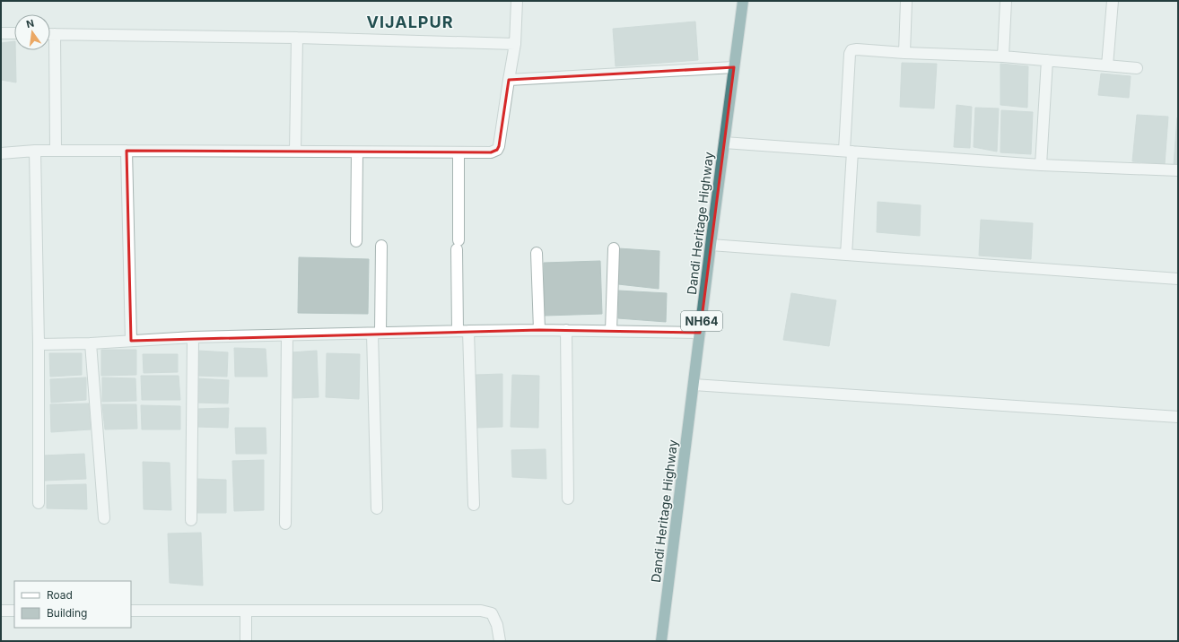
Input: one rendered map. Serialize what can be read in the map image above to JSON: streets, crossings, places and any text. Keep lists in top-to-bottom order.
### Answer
{
  "streets": {
    "highway": ["Dandi Heritage Highway", "NH64"]
  },
  "districts": ["VIJALPUR"],
  "legend": ["Road", "Building"],
  "north": "top"
}
